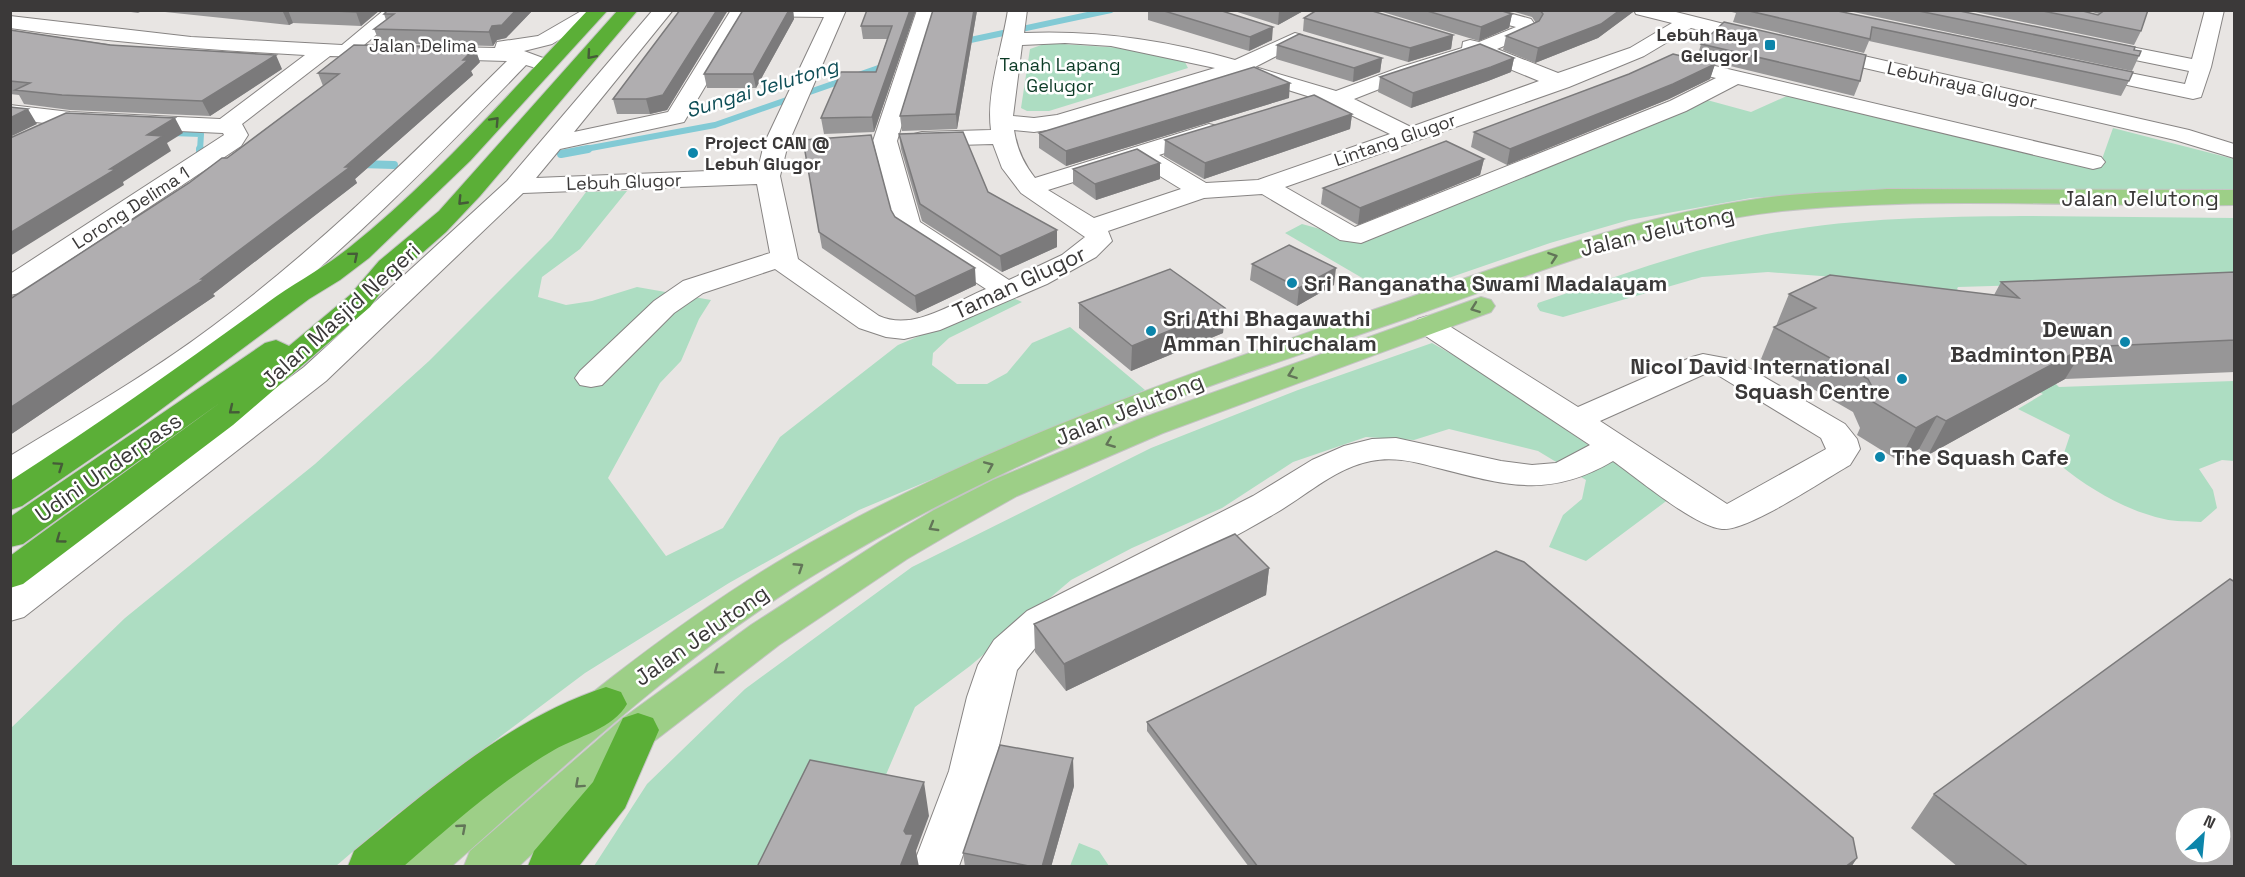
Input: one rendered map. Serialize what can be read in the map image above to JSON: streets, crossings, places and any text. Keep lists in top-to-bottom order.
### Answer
{
  "streets": {
    "highway": ["Jalan Masjid Negeri", "Udini Underpass"],
    "main road": ["Jalan Jelutong"],
    "street": [
      "Jalan Delima",
      "Lebuhraya Glugor",
      "Lintang Glugor",
      "Lebuh Glugor",
      "Lorong Delima 1",
      "Taman Glugor"
    ]
  },
  "crossings": [
    ["Jalan Delima", "Jalan Masjid Negeri"],
    ["Lintang Glugor", "Taman Glugor"],
    ["Jalan Masjid Negeri", "Udini Underpass"]
  ],
  "water": ["Sungai Jelutong"],
  "parks": ["Tanah Lapang Gelugor"],
  "places": {
    "transit": ["Lebuh Raya Gelugor I"],
    "other": [
      "Project CAN @ Lebuh Glugor",
      "Sri Ranganatha Swami Madalayam",
      "Sri Athi Bhagawathi Amman Thiruchalam",
      "Dewan Badminton PBA",
      "Nicol David International Squash Centre",
      "The Squash Cafe"
    ]
  },
  "north": "top right"
}
